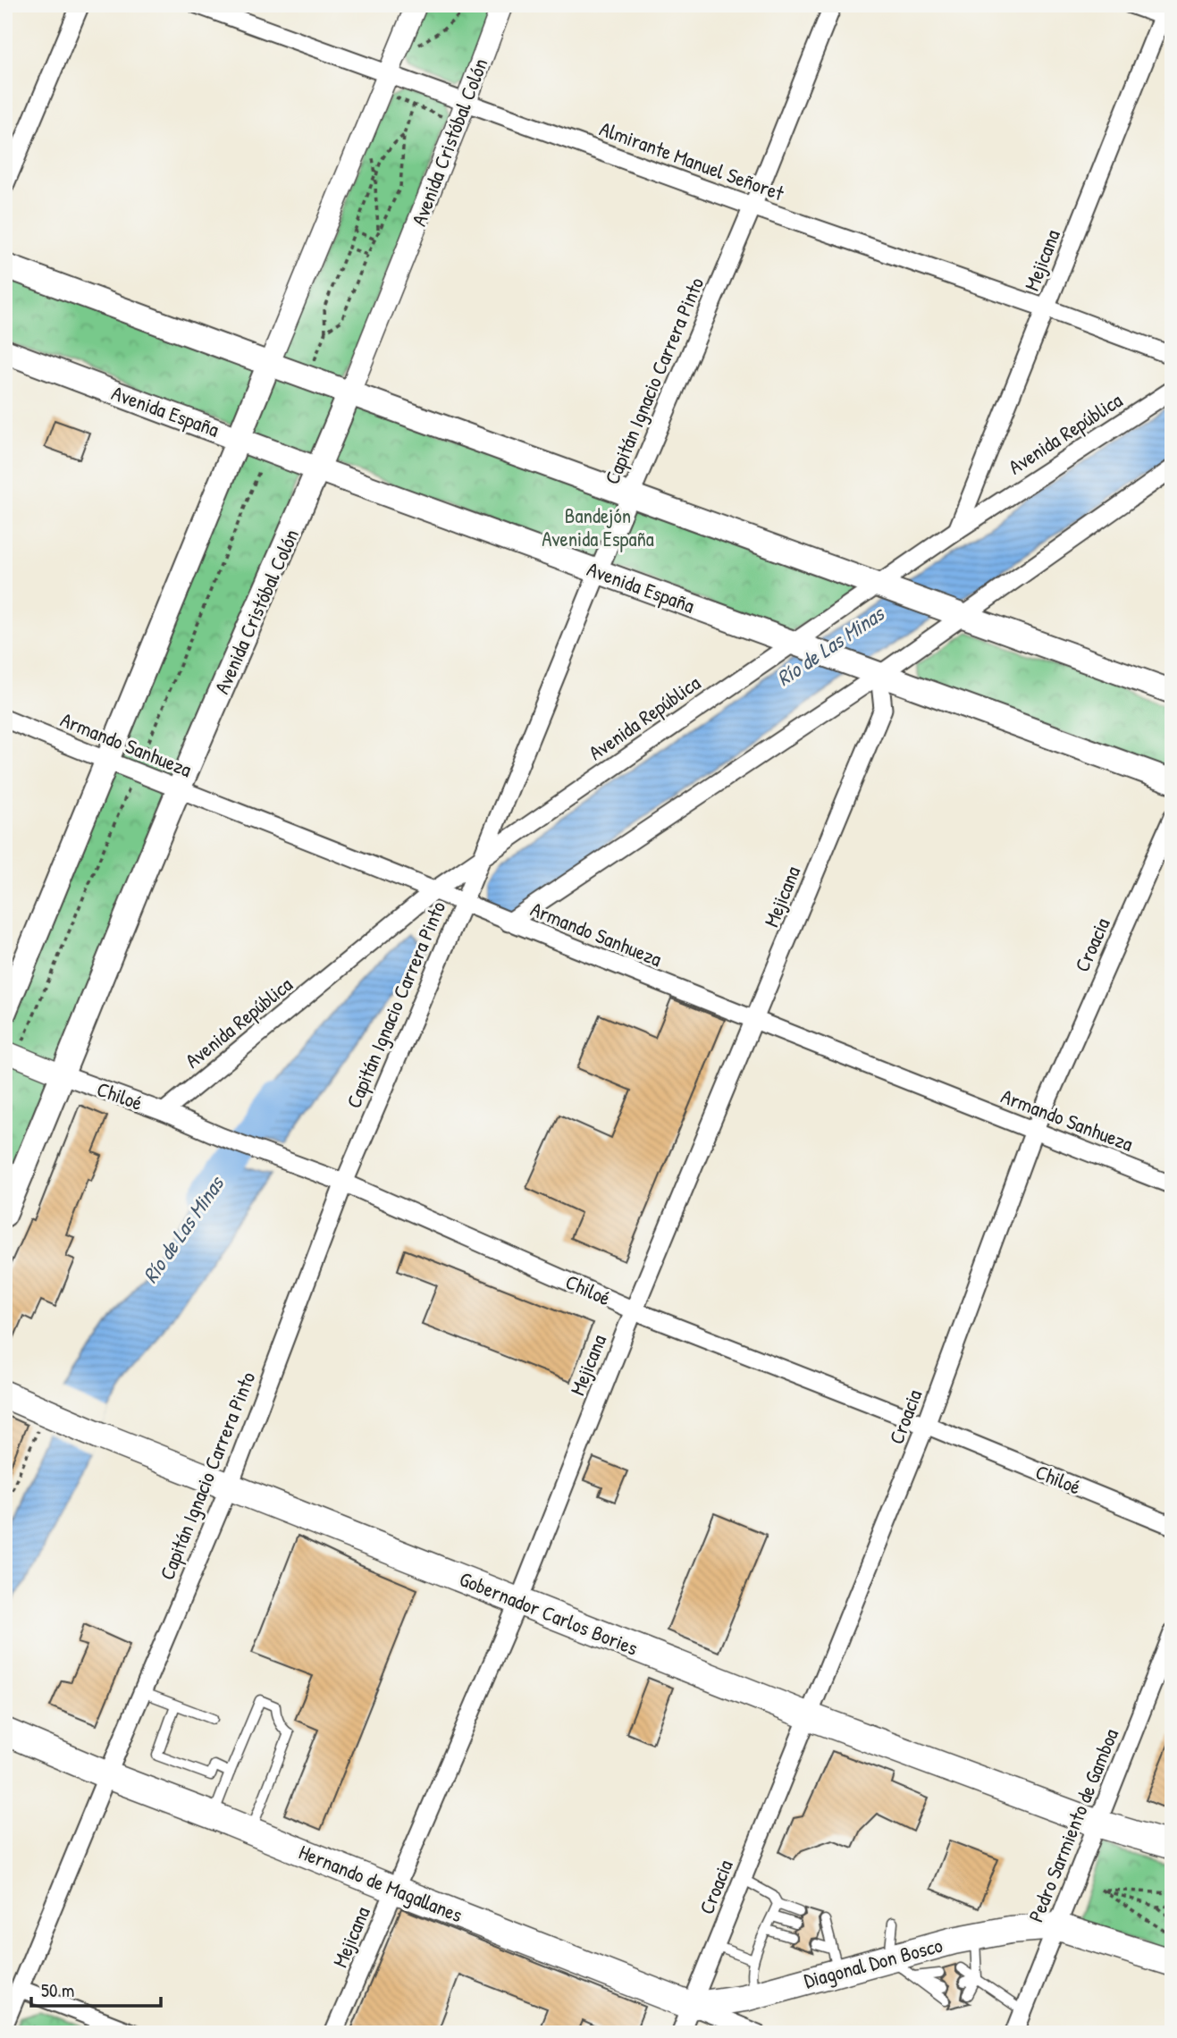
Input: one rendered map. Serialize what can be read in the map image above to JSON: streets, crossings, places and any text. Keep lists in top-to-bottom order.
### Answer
{
  "streets": {
    "main road": [
      "Avenida Cristóbal Colón",
      "Avenida España",
      "Gobernador Carlos Bories",
      "Hernando de Magallanes",
      "Diagonal Don Bosco"
    ],
    "street": [
      "Almirante Manuel Señoret",
      "Mejicana",
      "Capitán Ignacio Carrera Pinto",
      "Avenida República",
      "Armando Sanhueza",
      "Croacia",
      "Chiloé",
      "Pedro Sarmiento de Gamboa"
    ]
  },
  "crossings": [
    ["Avenida Cristóbal Colón", "Almirante Manuel Señoret"],
    ["Avenida Cristóbal Colón", "Avenida España"],
    ["Avenida Cristóbal Colón", "Armando Sanhueza"],
    ["Avenida Cristóbal Colón", "Chiloé"],
    ["Almirante Manuel Señoret", "Mejicana"],
    ["Almirante Manuel Señoret", "Capitán Ignacio Carrera Pinto"],
    ["Mejicana", "Avenida España"],
    ["Mejicana", "Avenida República"],
    ["Mejicana", "Armando Sanhueza"],
    ["Mejicana", "Chiloé"],
    ["Mejicana", "Gobernador Carlos Bories"],
    ["Mejicana", "Hernando de Magallanes"],
    ["Capitán Ignacio Carrera Pinto", "Avenida España"],
    ["Capitán Ignacio Carrera Pinto", "Avenida República"],
    ["Capitán Ignacio Carrera Pinto", "Armando Sanhueza"],
    ["Capitán Ignacio Carrera Pinto", "Chiloé"],
    ["Capitán Ignacio Carrera Pinto", "Gobernador Carlos Bories"],
    ["Capitán Ignacio Carrera Pinto", "Hernando de Magallanes"],
    ["Avenida España", "Avenida República"],
    ["Avenida República", "Armando Sanhueza"],
    ["Avenida República", "Chiloé"],
    ["Armando Sanhueza", "Croacia"],
    ["Croacia", "Chiloé"],
    ["Croacia", "Gobernador Carlos Bories"],
    ["Croacia", "Hernando de Magallanes"],
    ["Croacia", "Diagonal Don Bosco"],
    ["Gobernador Carlos Bories", "Pedro Sarmiento de Gamboa"],
    ["Pedro Sarmiento de Gamboa", "Diagonal Don Bosco"],
    ["Hernando de Magallanes", "Diagonal Don Bosco"]
  ],
  "water": ["Río de Las Minas"],
  "parks": ["Bandejón Avenida España"],
  "scale_bar": "50 m"
}
